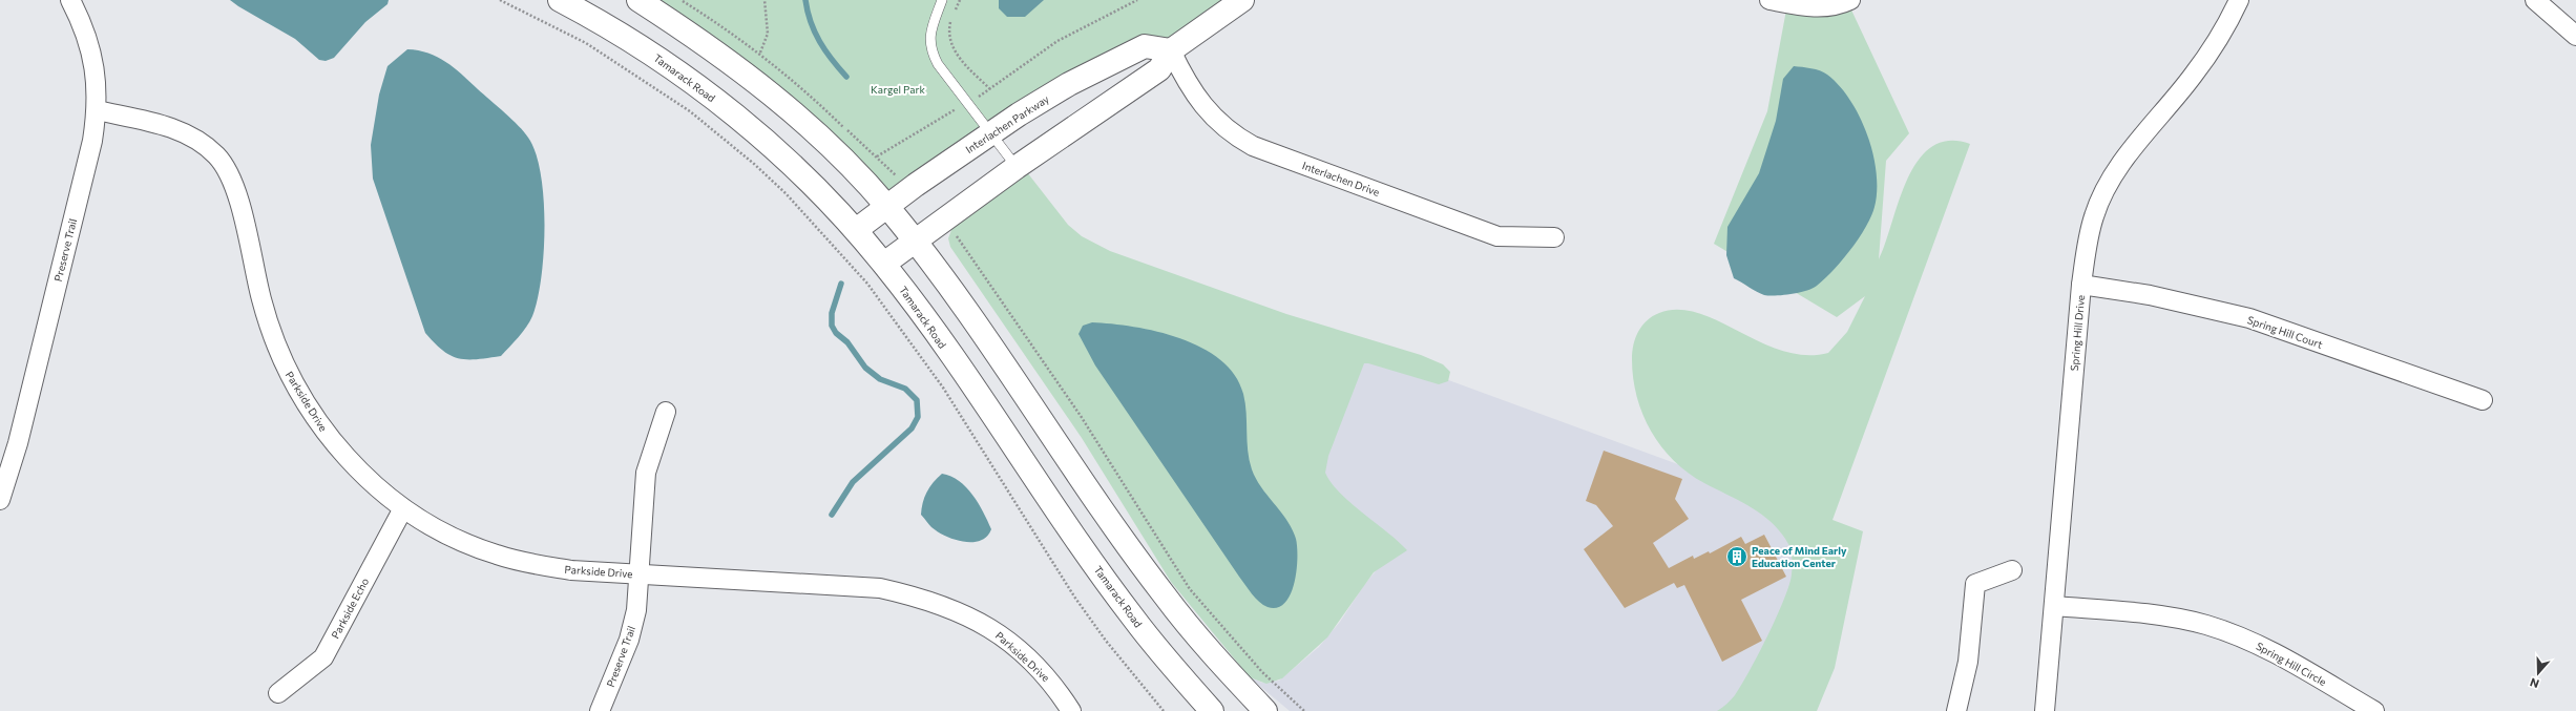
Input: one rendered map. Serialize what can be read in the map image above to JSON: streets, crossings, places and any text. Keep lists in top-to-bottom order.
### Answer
{
  "streets": {
    "street": [
      "Tamarack Road",
      "Interlachen Parkway",
      "Interlachen Drive",
      "Preserve Trail",
      "Spring Hill Court",
      "Spring Hill Drive",
      "Parkside Drive",
      "Parkside Echo",
      "Spring Hill Circle"
    ]
  },
  "crossings": [
    ["Tamarack Road", "Interlachen Parkway"],
    ["Interlachen Parkway", "Interlachen Drive"],
    ["Preserve Trail", "Parkside Drive"],
    ["Spring Hill Court", "Spring Hill Drive"],
    ["Spring Hill Drive", "Spring Hill Circle"],
    ["Parkside Drive", "Parkside Echo"]
  ],
  "parks": ["Kargel Park"],
  "places": {
    "building": ["Peace of Mind Early Education Center"]
  },
  "north": "bottom"
}
